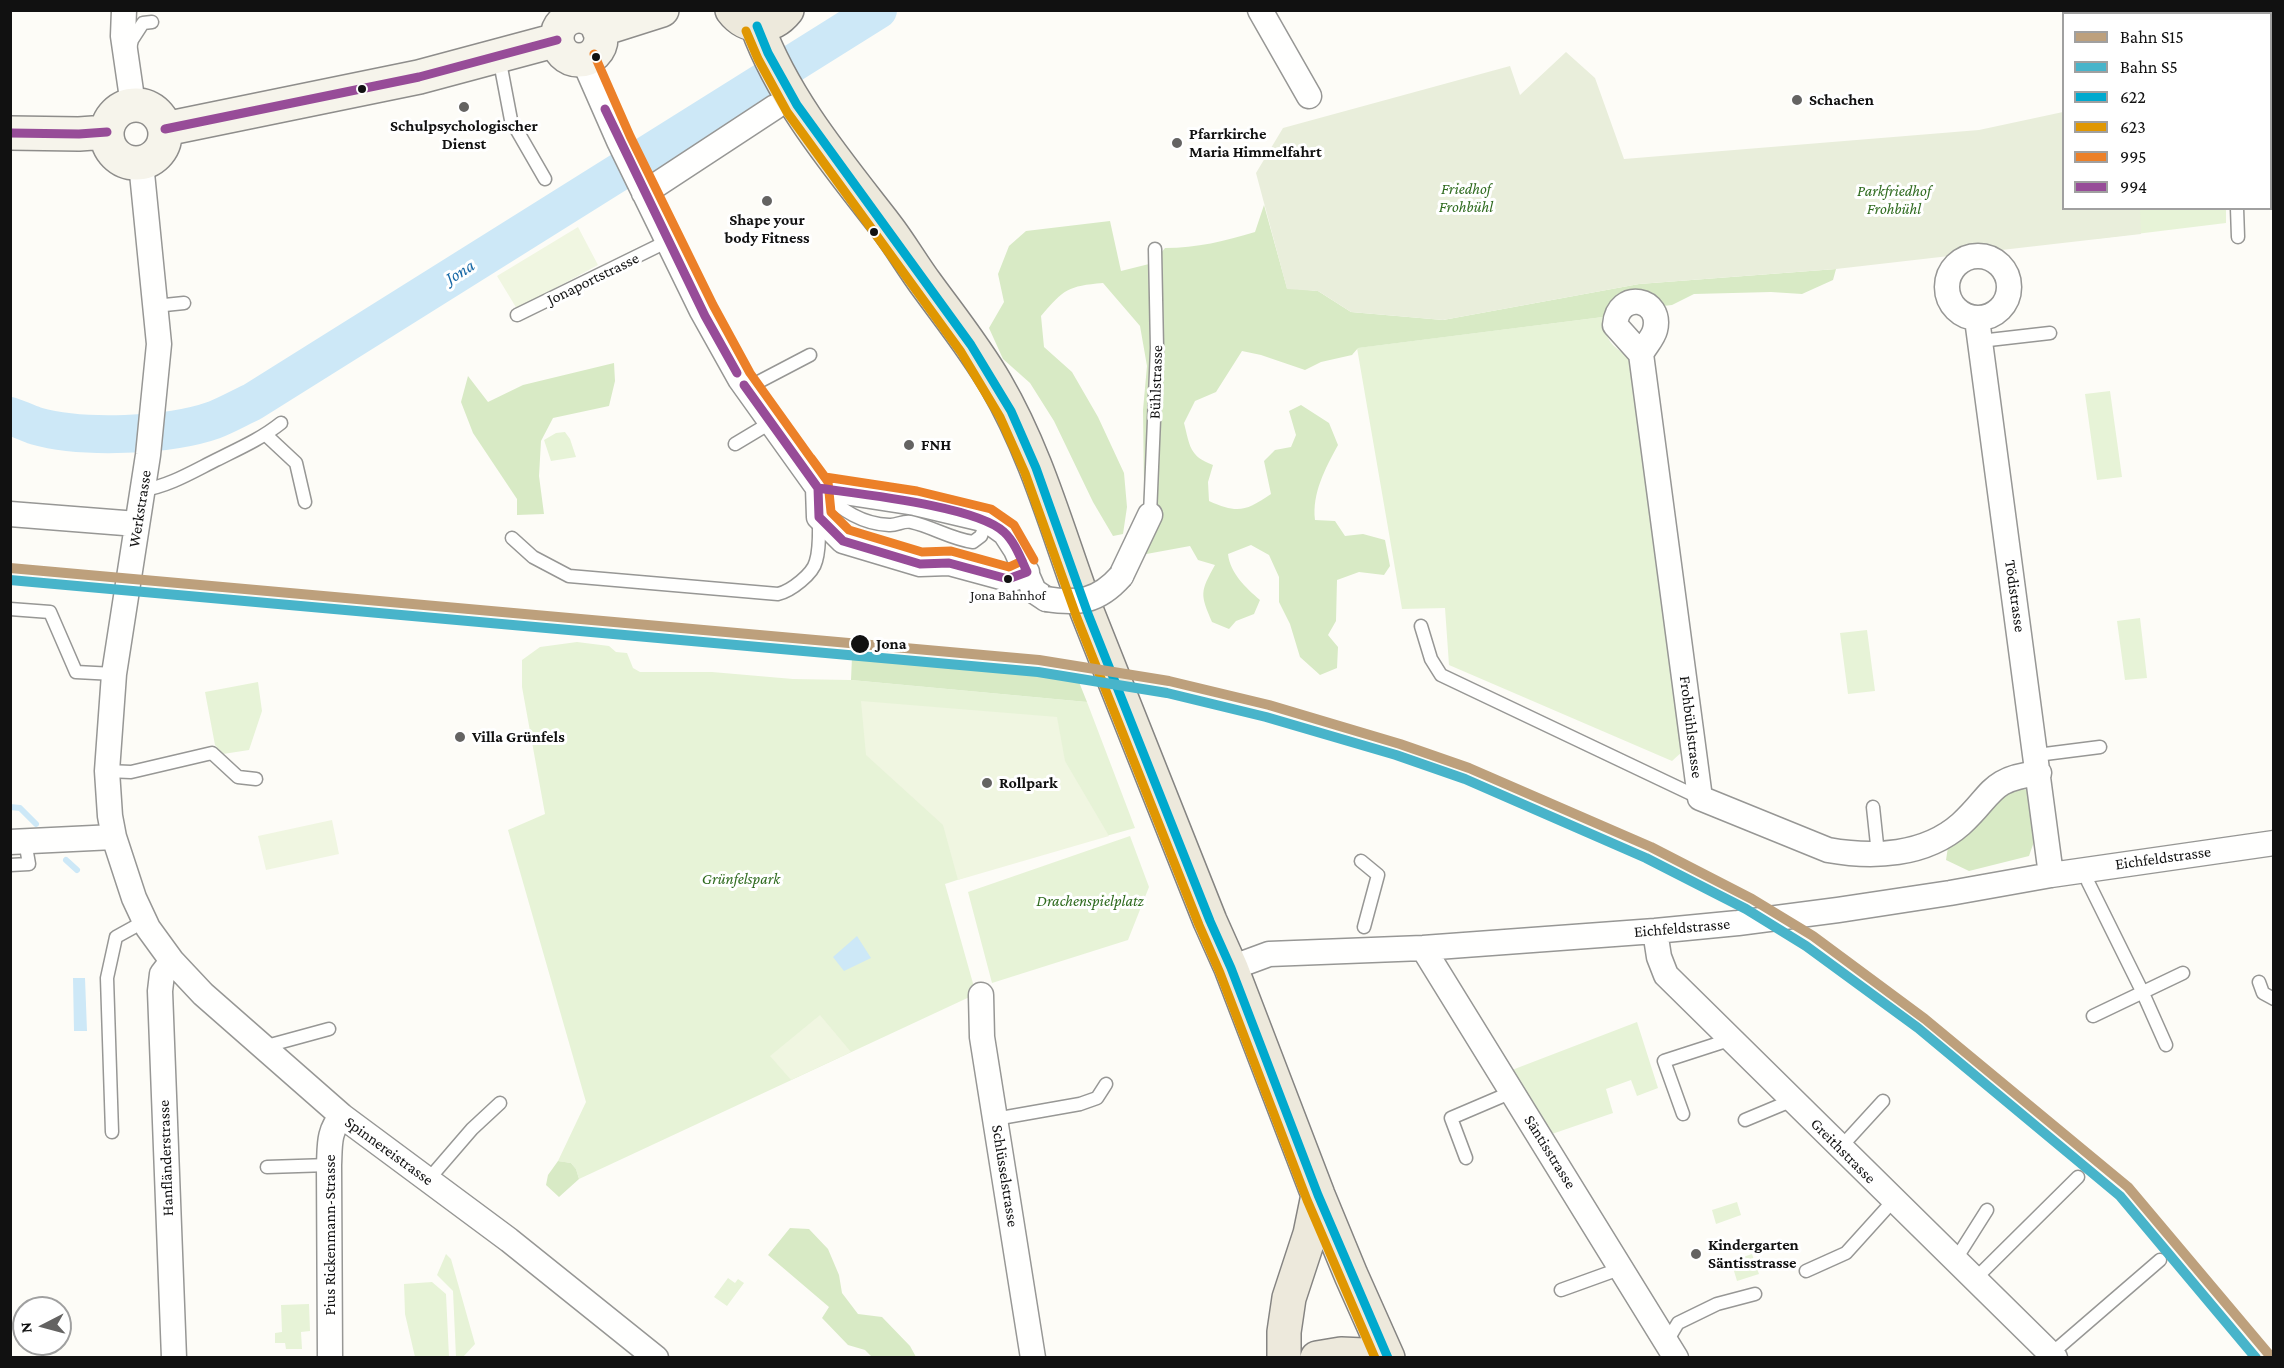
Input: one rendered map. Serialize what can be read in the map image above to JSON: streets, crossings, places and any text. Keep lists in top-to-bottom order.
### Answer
{
  "streets": {
    "street": [
      "Werkstrasse",
      "Tödistrasse",
      "Frohbühlstrasse",
      "Eichfeldstrasse",
      "Spinnereistrasse",
      "Greithstrasse",
      "Säntisstrasse",
      "Hanfländerstrasse",
      "Schlüsselstrasse",
      "Pius Rickenmann-Strasse"
    ],
    "lane": ["Jonaportstrasse", "Bühlstrasse"]
  },
  "crossings": [
    ["Werkstrasse", "Spinnereistrasse"],
    ["Tödistrasse", "Frohbühlstrasse"],
    ["Tödistrasse", "Eichfeldstrasse"],
    ["Eichfeldstrasse", "Greithstrasse"],
    ["Eichfeldstrasse", "Säntisstrasse"],
    ["Spinnereistrasse", "Hanfländerstrasse"],
    ["Spinnereistrasse", "Pius Rickenmann-Strasse"]
  ],
  "water": ["Jona"],
  "parks": [
    "Friedhof Frohbühl",
    "Parkfriedhof Frohbühl",
    "Grünfelspark",
    "Drachenspielplatz"
  ],
  "places": [
    "Schachen",
    "Schulpsychologischer Dienst",
    "Pfarrkirche Maria Himmelfahrt",
    "Shape your body Fitness",
    "FNH",
    "Jona Bahnhof",
    "Jona",
    "Villa Grünfels",
    "Rollpark",
    "Kindergarten Säntisstrasse"
  ],
  "lines": [
    "transit line 622",
    "transit line 623",
    "transit line 994",
    "transit line 995",
    "rail line S15",
    "rail line S5"
  ],
  "legend": [
    "Bahn S15",
    "Bahn S5",
    "622",
    "623",
    "995",
    "994"
  ],
  "north": "left"
}
